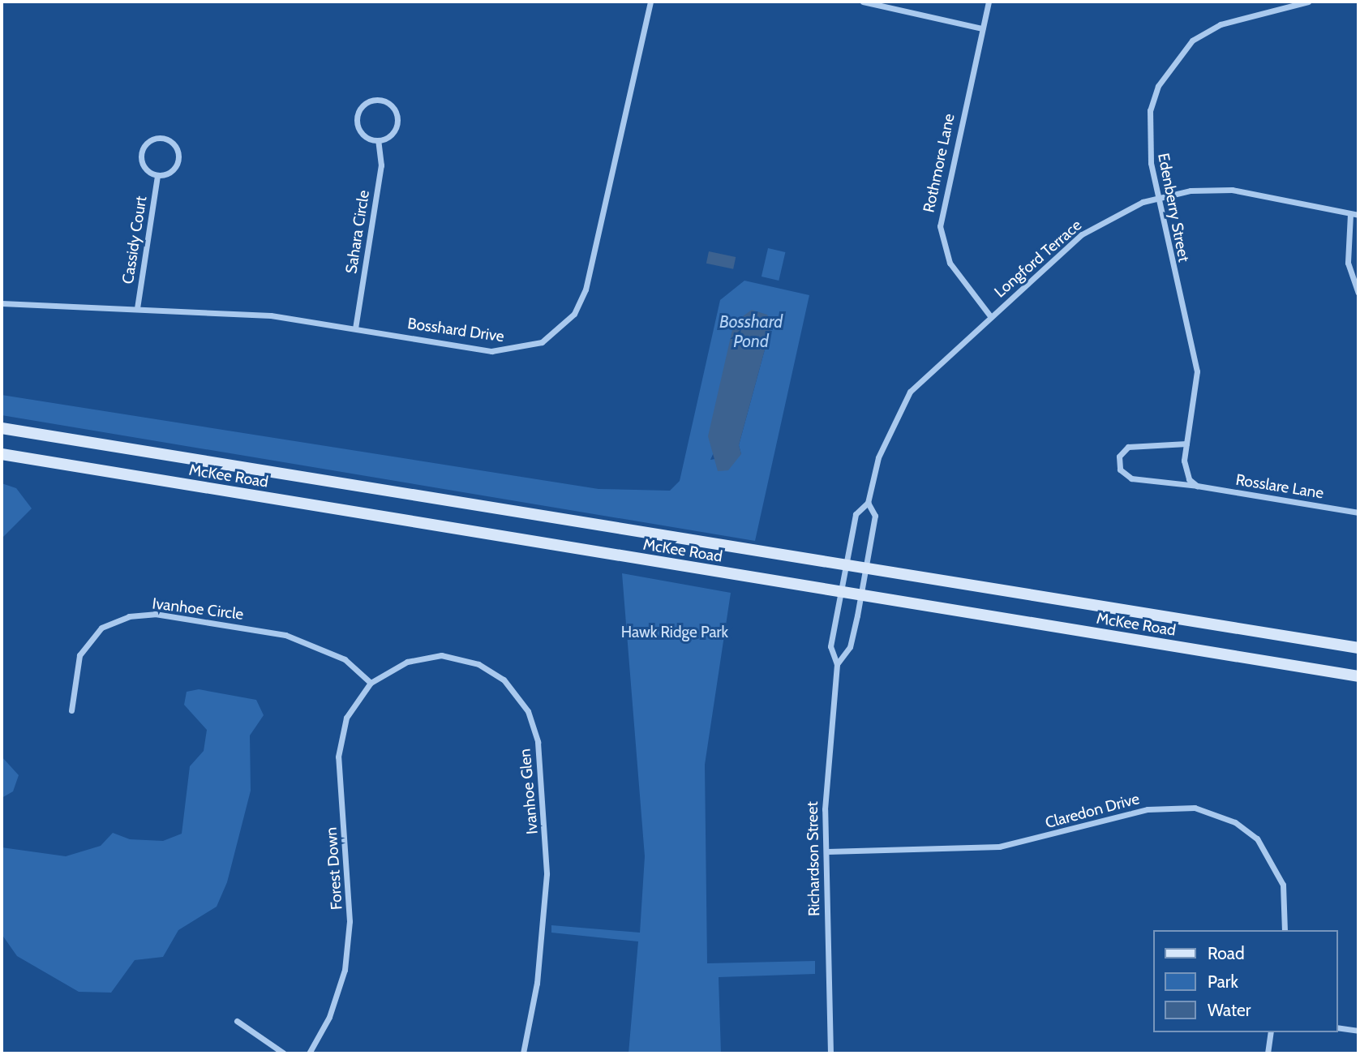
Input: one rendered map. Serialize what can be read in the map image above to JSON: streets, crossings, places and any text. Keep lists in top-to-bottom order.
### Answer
{
  "streets": {
    "main road": ["McKee Road"],
    "street": [
      "Rothmore Lane",
      "Edenberry Street",
      "Sahara Circle",
      "Cassidy Court",
      "Longford Terrace",
      "Bosshard Drive",
      "Rosslare Lane",
      "Ivanhoe Circle",
      "Ivanhoe Glen",
      "Claredon Drive",
      "Richardson Street",
      "Forest Down"
    ]
  },
  "crossings": [
    ["Rothmore Lane", "Longford Terrace"],
    ["Edenberry Street", "Longford Terrace"],
    ["Edenberry Street", "Rosslare Lane"],
    ["Sahara Circle", "Bosshard Drive"],
    ["Cassidy Court", "Bosshard Drive"],
    ["Longford Terrace", "McKee Road"],
    ["Longford Terrace", "Richardson Street"],
    ["McKee Road", "Richardson Street"],
    ["Ivanhoe Circle", "Ivanhoe Glen"],
    ["Ivanhoe Circle", "Forest Down"],
    ["Ivanhoe Glen", "Forest Down"],
    ["Claredon Drive", "Richardson Street"]
  ],
  "water": ["Bosshard Pond"],
  "parks": ["Hawk Ridge Park"],
  "legend": ["Road", "Park", "Water"]
}
